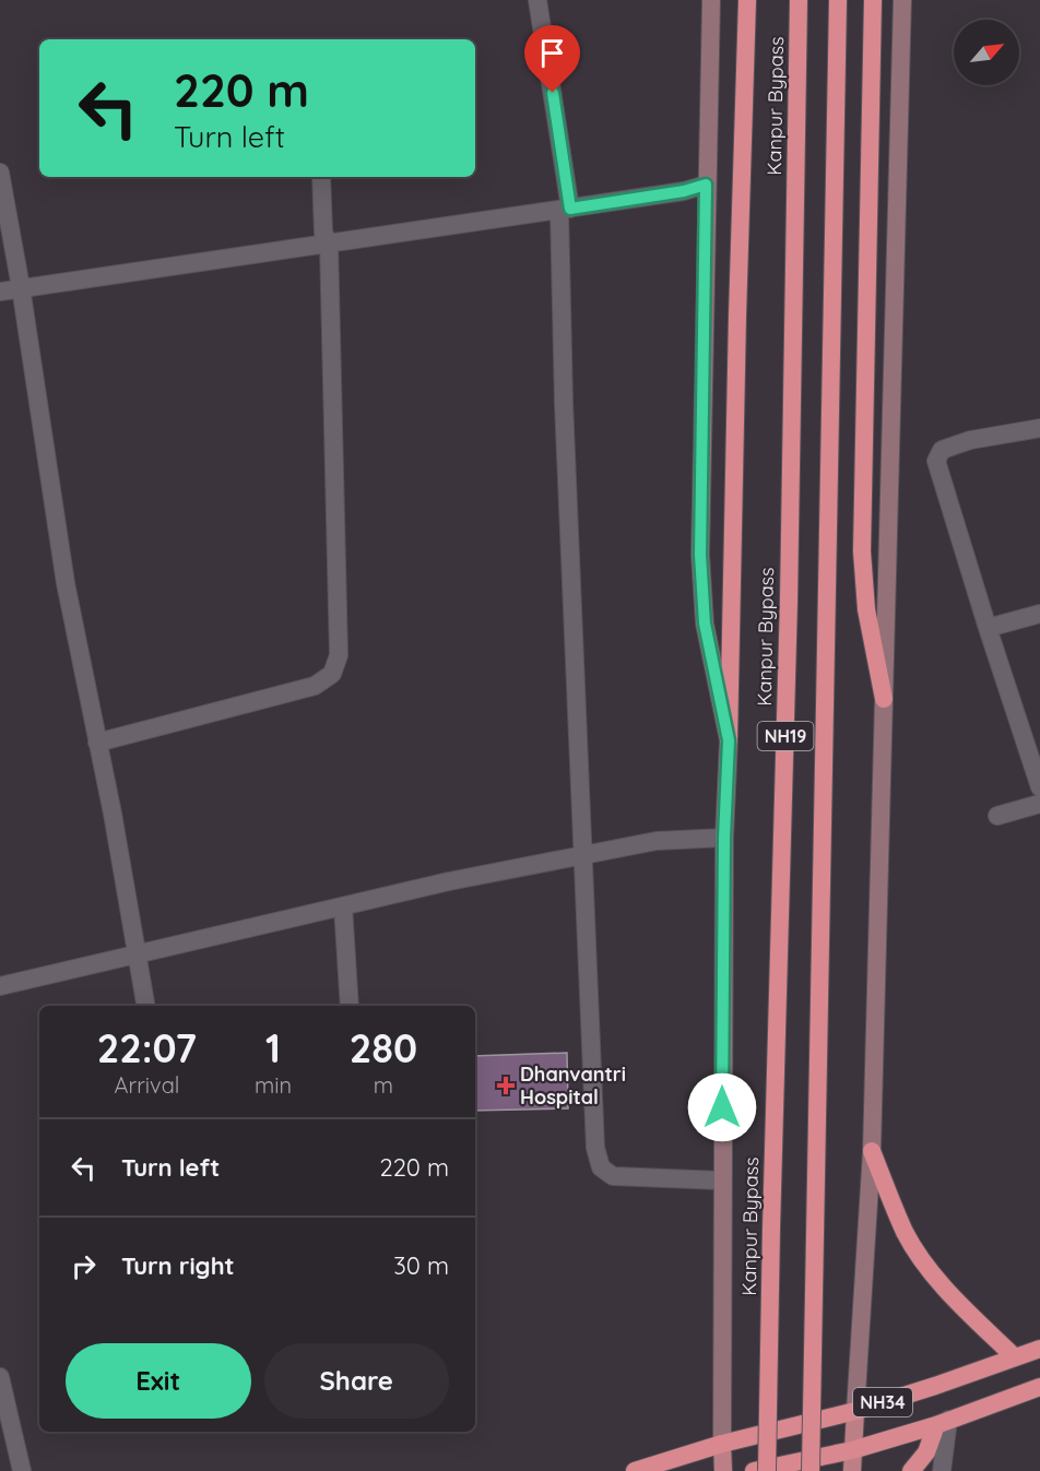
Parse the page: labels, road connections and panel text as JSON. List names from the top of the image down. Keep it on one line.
{"streets":{"highway":["Kanpur Bypass","NH19","NH34"]},"places":{"health":["Dhanvantri Hospital"]},"north":"top right","page":{"turn":["220 m","Turn left"],"eta":["22:07","Arrival","1","min","280","m"],"list":[{"name":"Turn left","value":"220 m"},{"name":"Turn right","value":"30 m"}],"buttons":["Exit","Share"]}}
